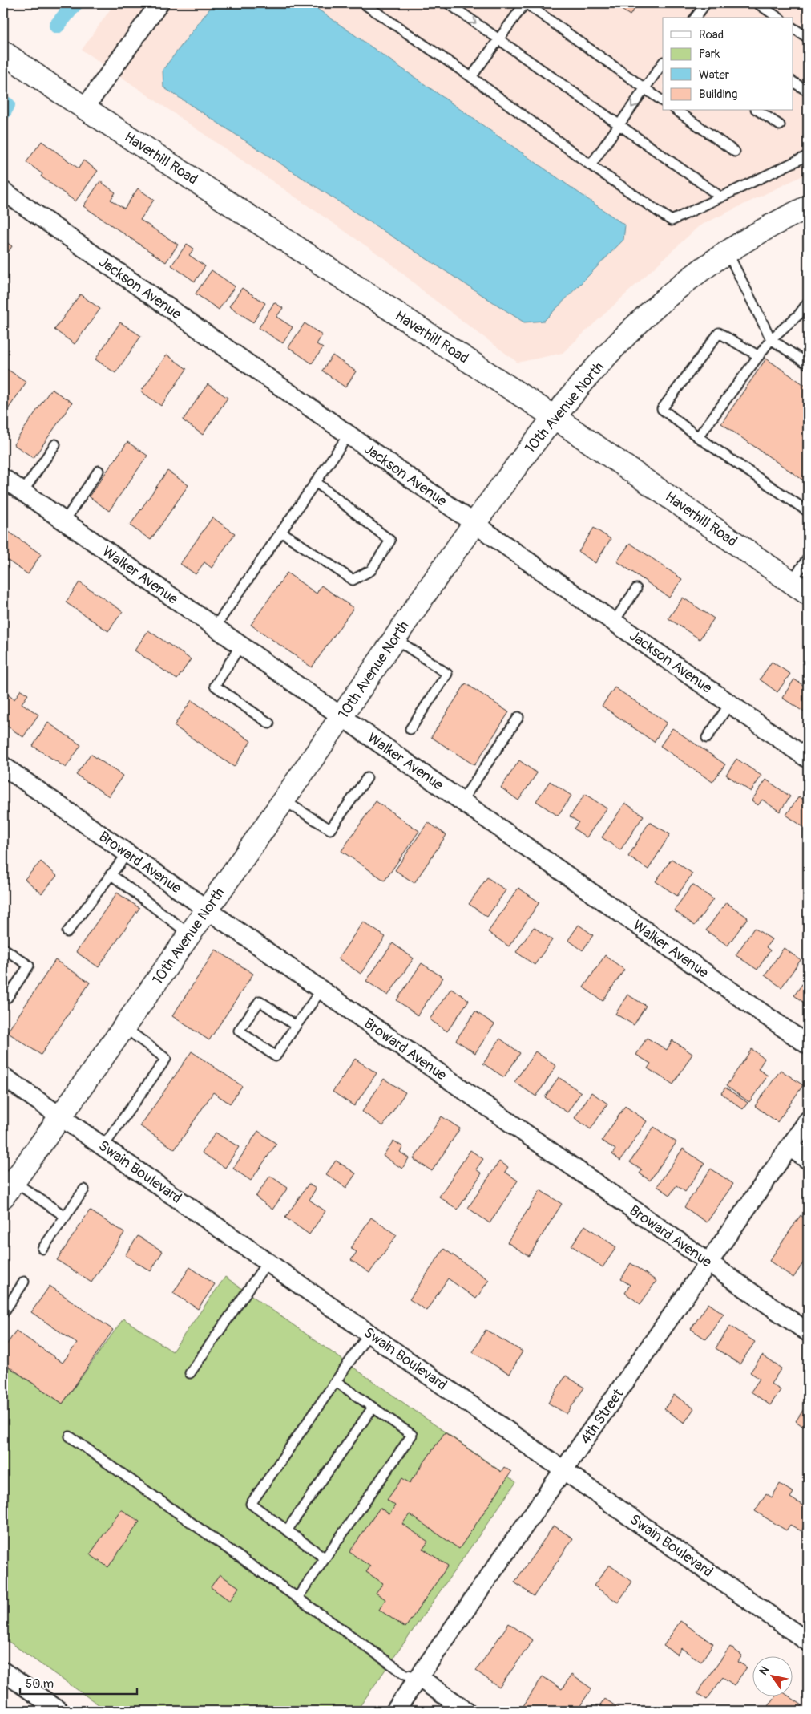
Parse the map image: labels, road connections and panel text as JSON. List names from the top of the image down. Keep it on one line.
{"streets":{"street":["Haverhill Road","Jackson Avenue","10th Avenue North","Walker Avenue","Broward Avenue","Swain Boulevard","4th Street"]},"crossings":[["Haverhill Road","10th Avenue North"],["Jackson Avenue","10th Avenue North"],["10th Avenue North","Walker Avenue"],["10th Avenue North","Broward Avenue"],["10th Avenue North","Swain Boulevard"],["Broward Avenue","4th Street"],["Swain Boulevard","4th Street"]],"legend":["Road","Park","Water","Building"],"scale_bar":"50 m","north":"top left"}
